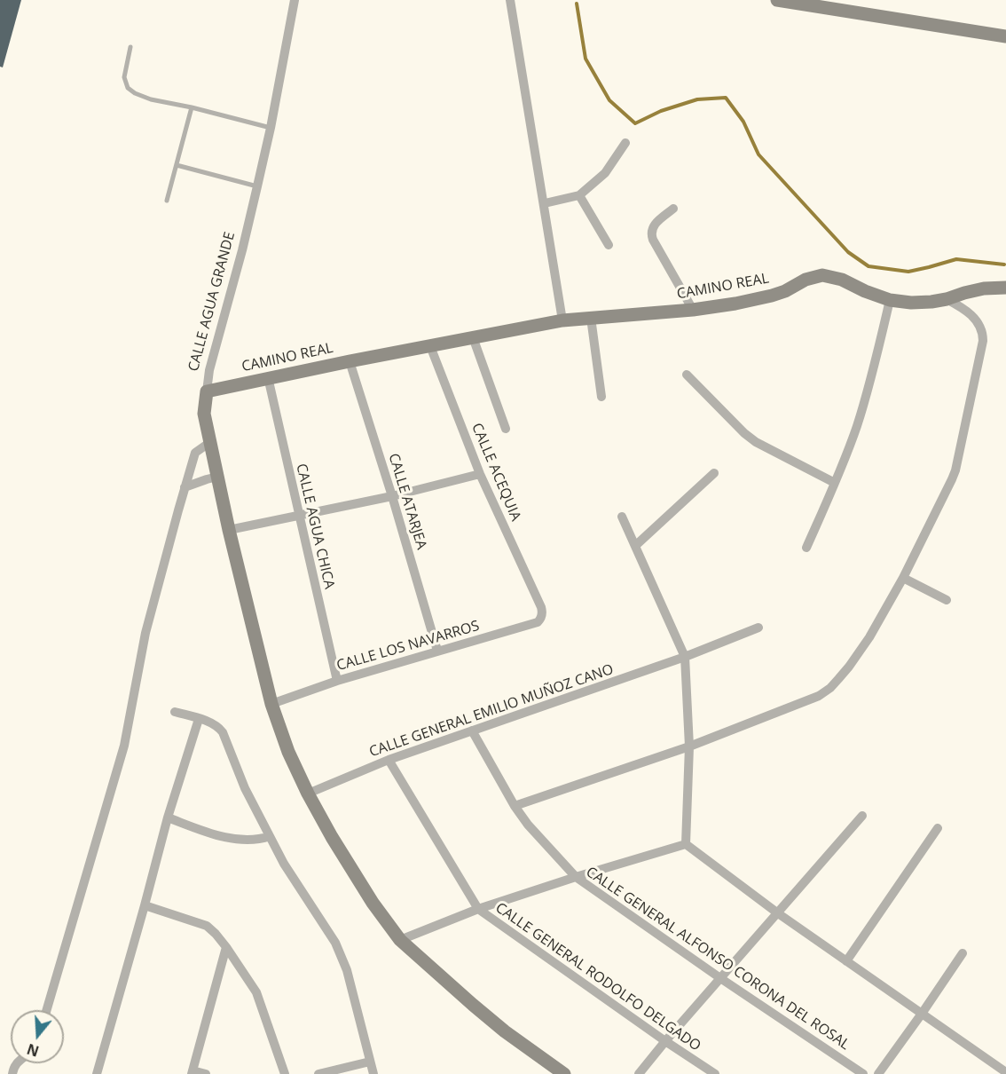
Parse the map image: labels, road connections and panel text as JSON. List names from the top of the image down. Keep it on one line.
{"streets":{"street":["CAMINO REAL","CALLE AGUA GRANDE","CALLE ACEQUIA","CALLE ATARJEA","CALLE AGUA CHICA","CALLE LOS NAVARROS","CALLE GENERAL EMILIO MUÑOZ CANO","CALLE GENERAL ALFONSO CORONA DEL ROSAL","CALLE GENERAL RODOLFO DELGADO"]},"crossings":[["CAMINO REAL","CALLE AGUA GRANDE"],["CAMINO REAL","CALLE ACEQUIA"],["CAMINO REAL","CALLE ATARJEA"],["CAMINO REAL","CALLE AGUA CHICA"],["CALLE AGUA GRANDE","CALLE LOS NAVARROS"],["CALLE AGUA GRANDE","CALLE GENERAL EMILIO MUÑOZ CANO"],["CALLE ACEQUIA","CALLE LOS NAVARROS"],["CALLE ATARJEA","CALLE LOS NAVARROS"],["CALLE AGUA CHICA","CALLE LOS NAVARROS"],["CALLE GENERAL EMILIO MUÑOZ CANO","CALLE GENERAL ALFONSO CORONA DEL ROSAL"],["CALLE GENERAL EMILIO MUÑOZ CANO","CALLE GENERAL RODOLFO DELGADO"]],"north":"bottom"}
